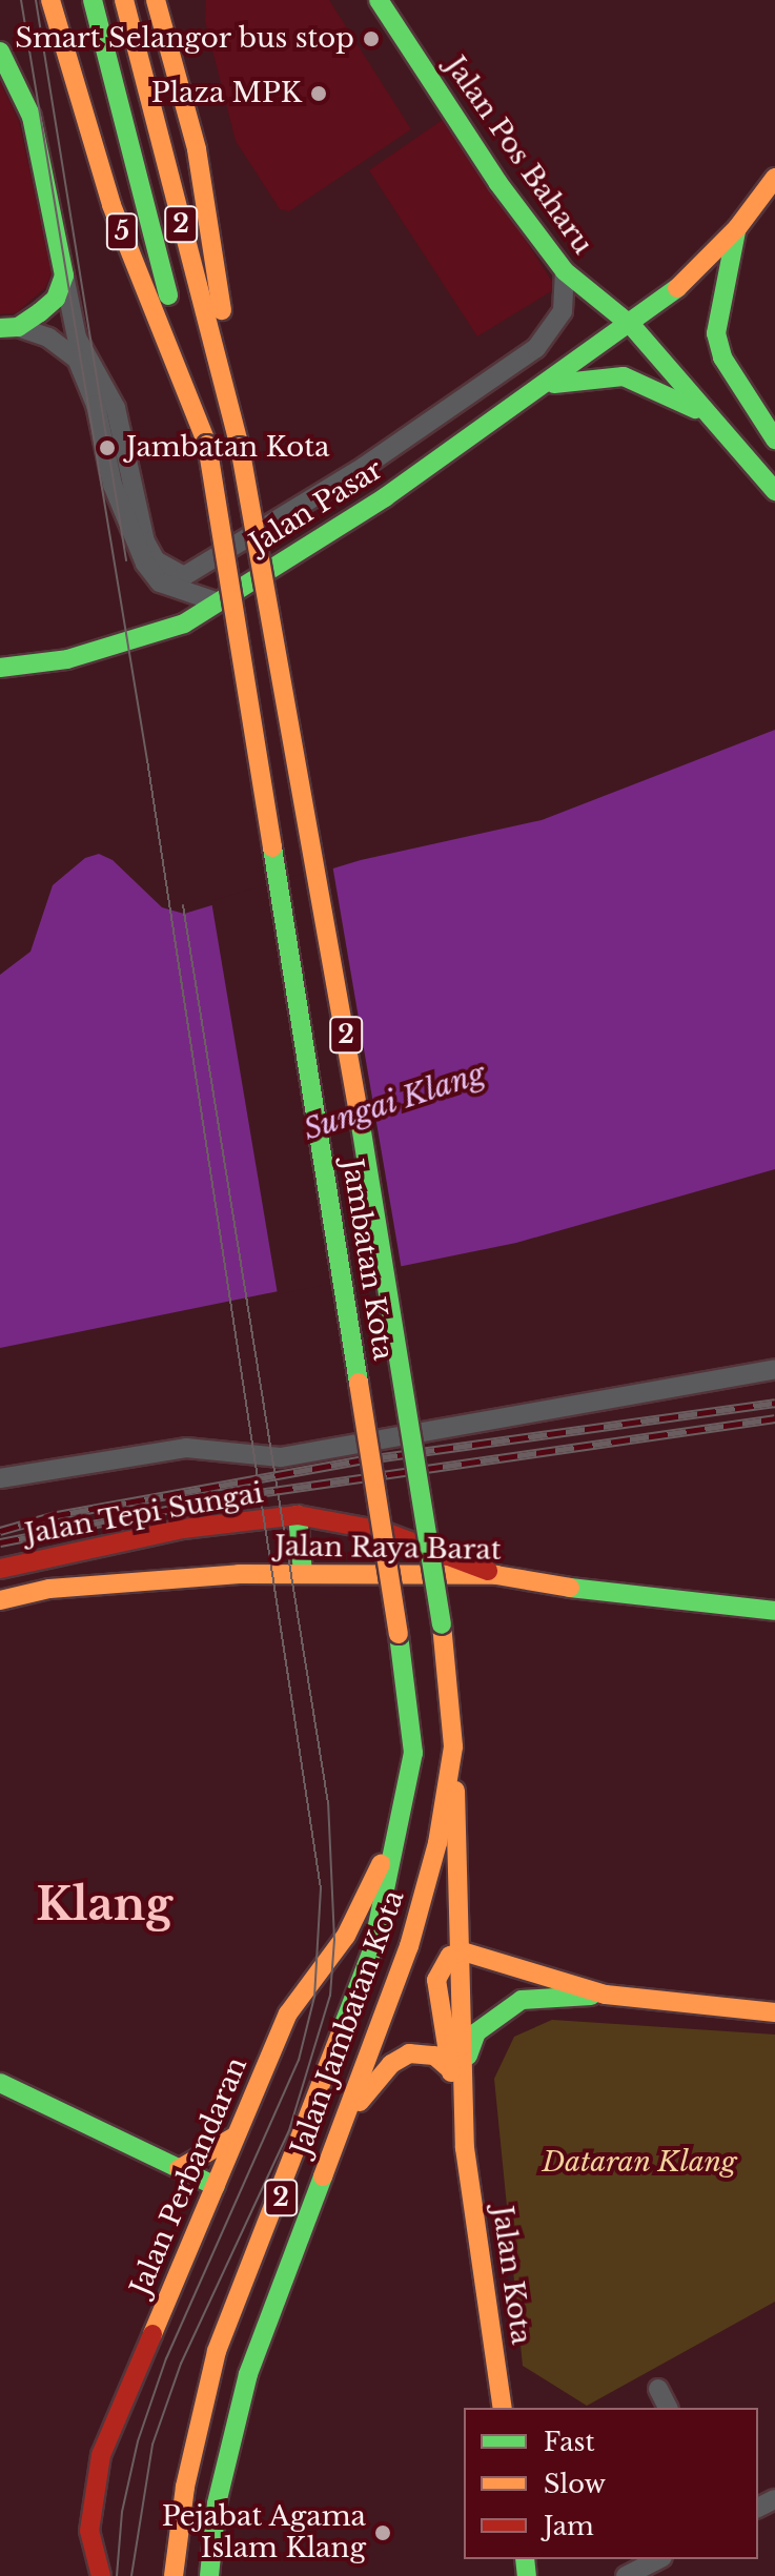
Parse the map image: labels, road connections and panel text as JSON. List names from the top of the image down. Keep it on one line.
{"streets":{"main road":["Jalan Pos Baharu","2","5","Jalan Pasar","Jambatan Kota","Jalan Tepi Sungai","Jalan Raya Barat","Jalan Jambatan Kota","Jalan Perbandaran","Jalan Kota"]},"crossings":[["Jalan Pos Baharu","Jalan Pasar"],["2","5"],["2","Jambatan Kota"],["5","Jambatan Kota"],["Jambatan Kota","Jalan Jambatan Kota"],["Jalan Tepi Sungai","Jalan Raya Barat"],["Jalan Jambatan Kota","Jalan Perbandaran"]],"districts":["Klang"],"water":["Sungai Klang"],"parks":["Dataran Klang"],"places":["Smart Selangor bus stop","Plaza MPK","Jambatan Kota","Pejabat Agama Islam Klang"],"legend":["Fast","Slow","Jam"]}
